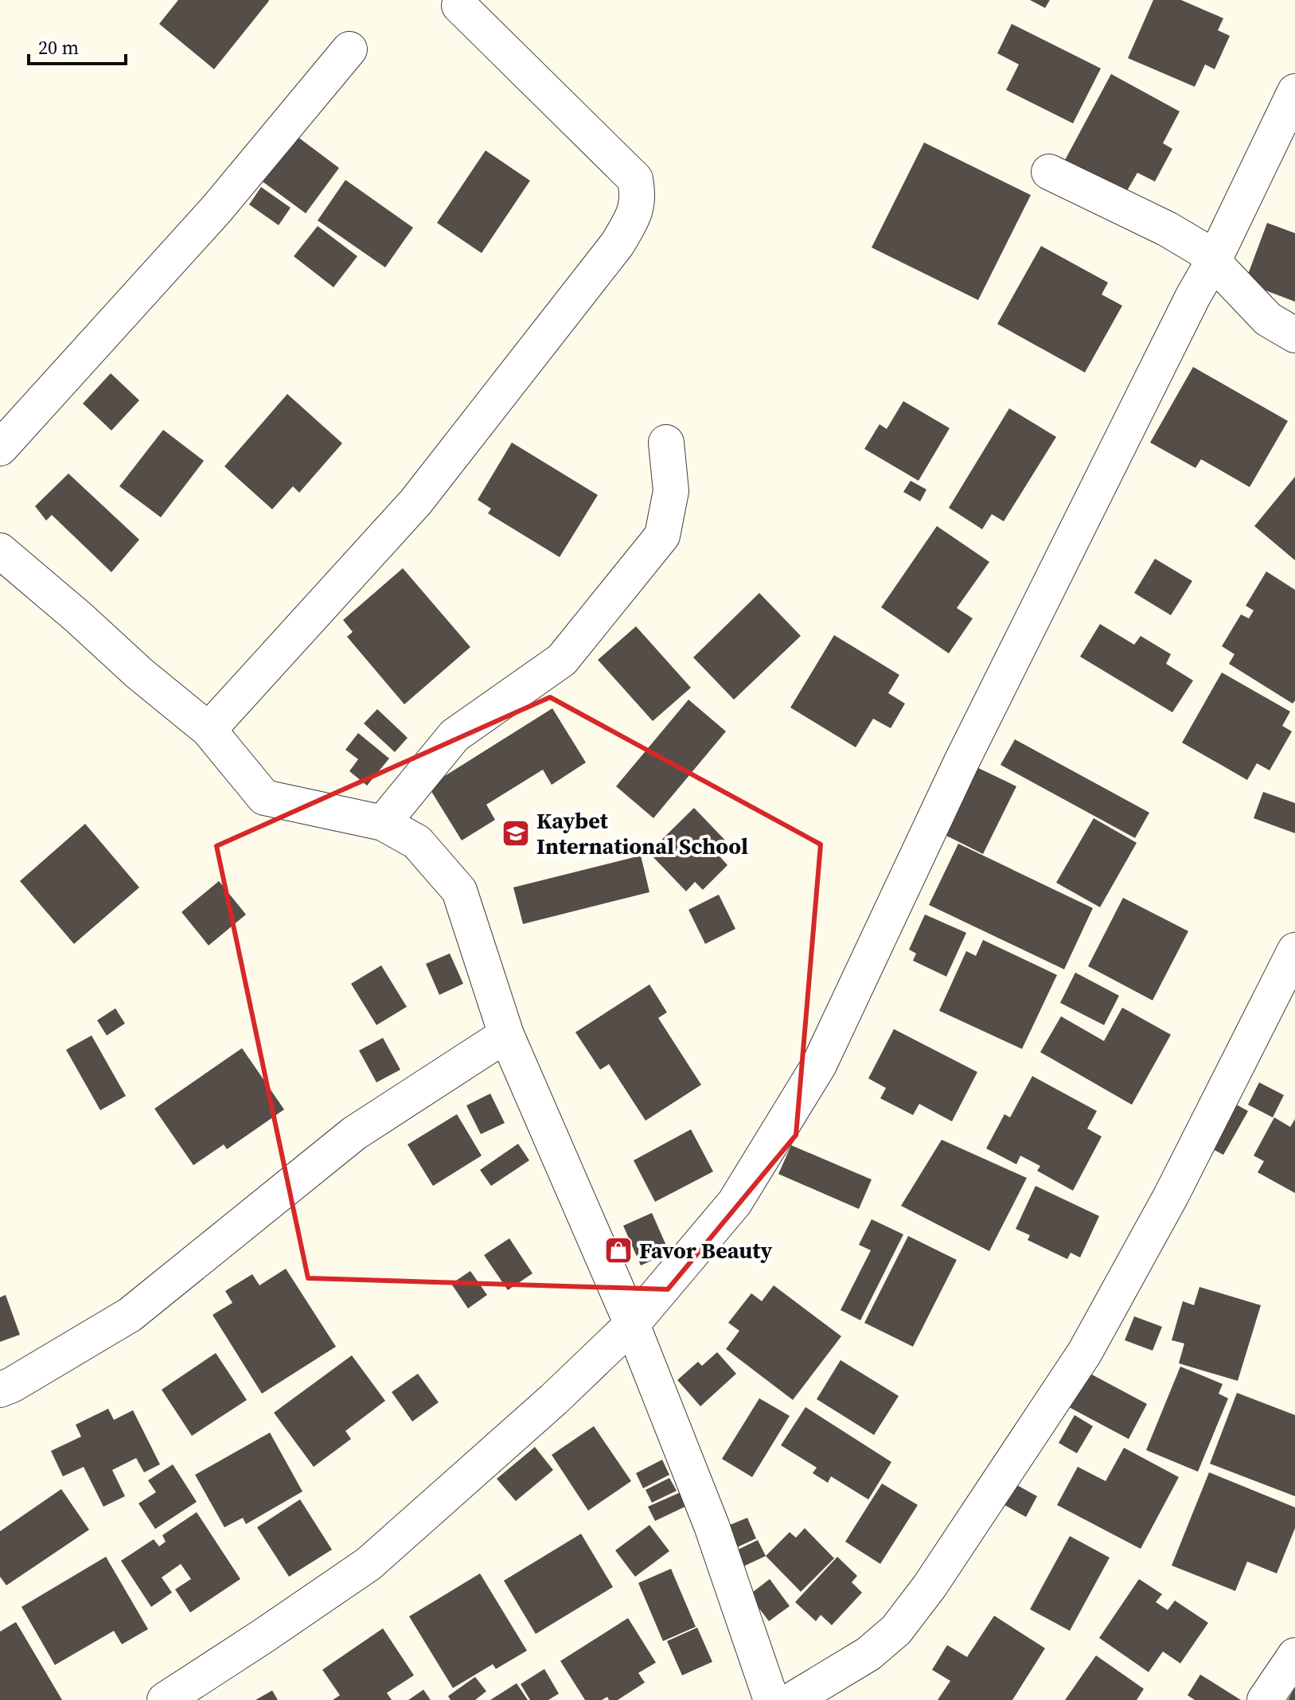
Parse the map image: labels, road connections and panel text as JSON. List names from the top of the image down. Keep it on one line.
{"places":{"school or university":["Kaybet International School"],"shop":["Favor Beauty"]},"scale_bar":"20 m"}
